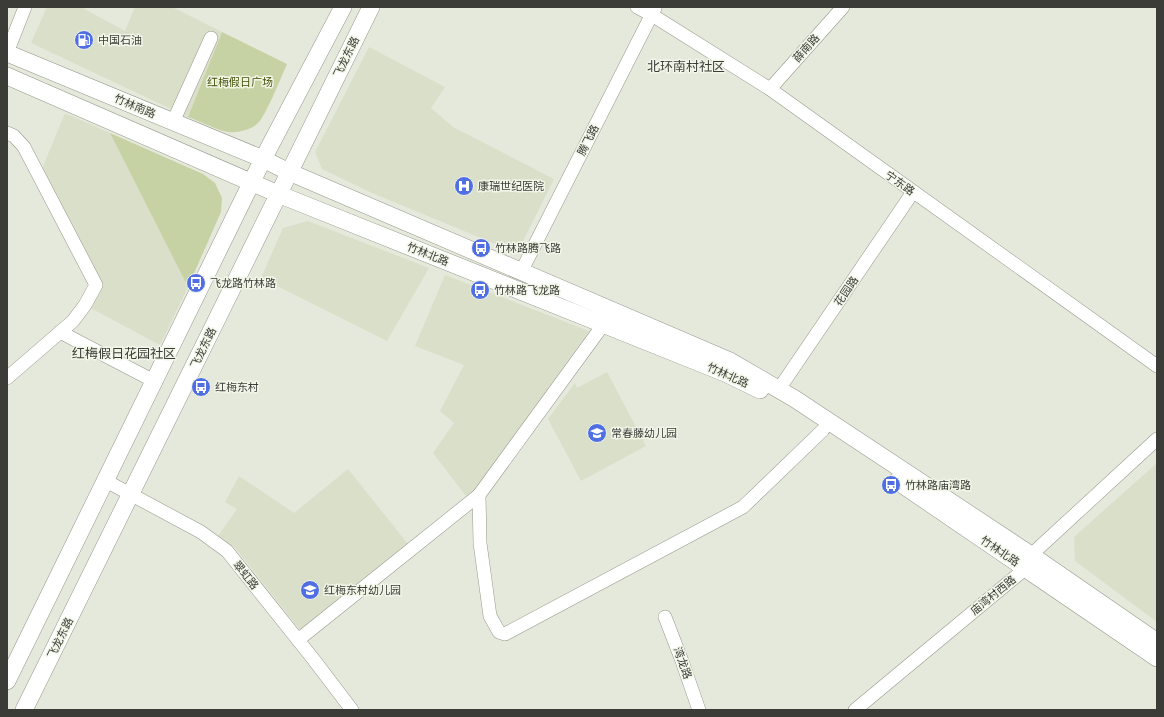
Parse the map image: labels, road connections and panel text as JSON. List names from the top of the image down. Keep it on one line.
{"streets":{"main road":["飞龙东路","竹林南路","竹林北路"],"street":["薛南路","腾飞路","宁东路","花园路","翠虹路","庙湾村西路","湾龙路"]},"crossings":[["薛南路","宁东路"],["飞龙东路","竹林北路"],["飞龙东路","翠虹路"],["竹林南路","竹林北路"],["腾飞路","宁东路"],["腾飞路","竹林北路"],["宁东路","花园路"],["竹林北路","花园路"],["竹林北路","庙湾村西路"]],"districts":["北环南村社区","红梅假日花园社区"],"parks":["红梅假日广场"],"places":{"fuel station":["中国石油"],"hospital":["康瑞世纪医院"],"bus stop":["竹林路腾飞路","飞龙路竹林路","竹林路飞龙路","红梅东村","竹林路庙湾路"],"school or university":["常春藤幼儿园","红梅东村幼儿园"]}}
